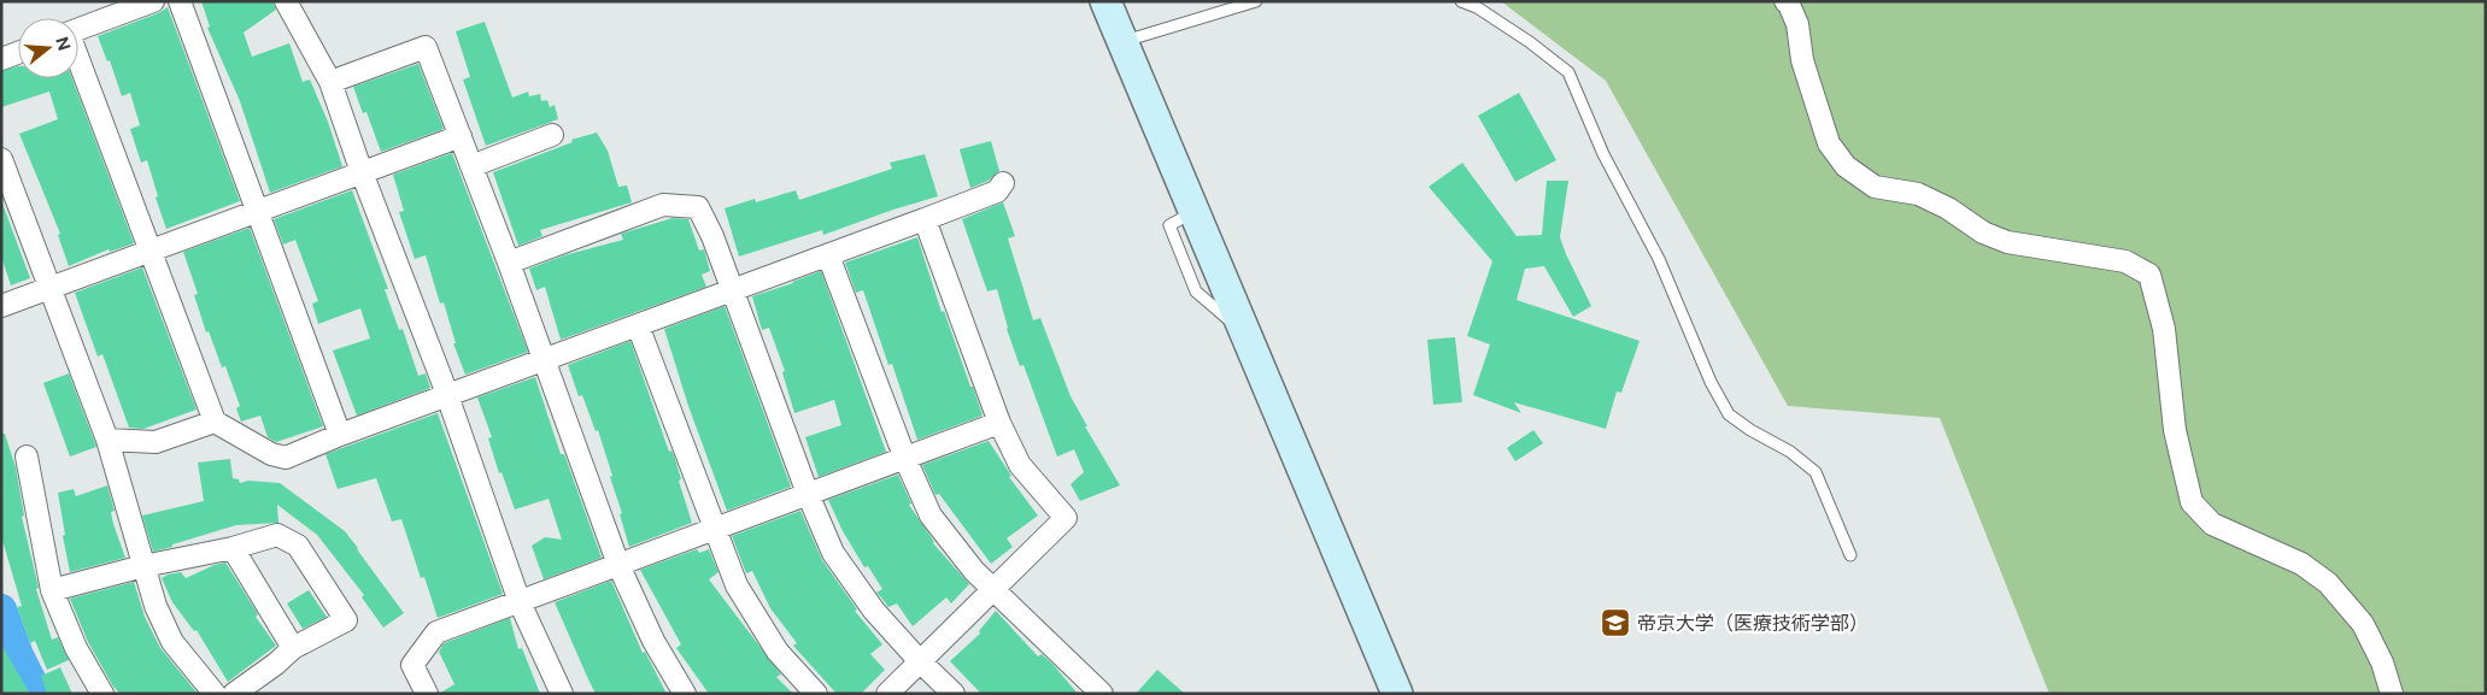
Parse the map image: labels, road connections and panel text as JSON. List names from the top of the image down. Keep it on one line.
{"places":{"school or university":["帝京大学（医療技術学部）"]},"north":"right"}
